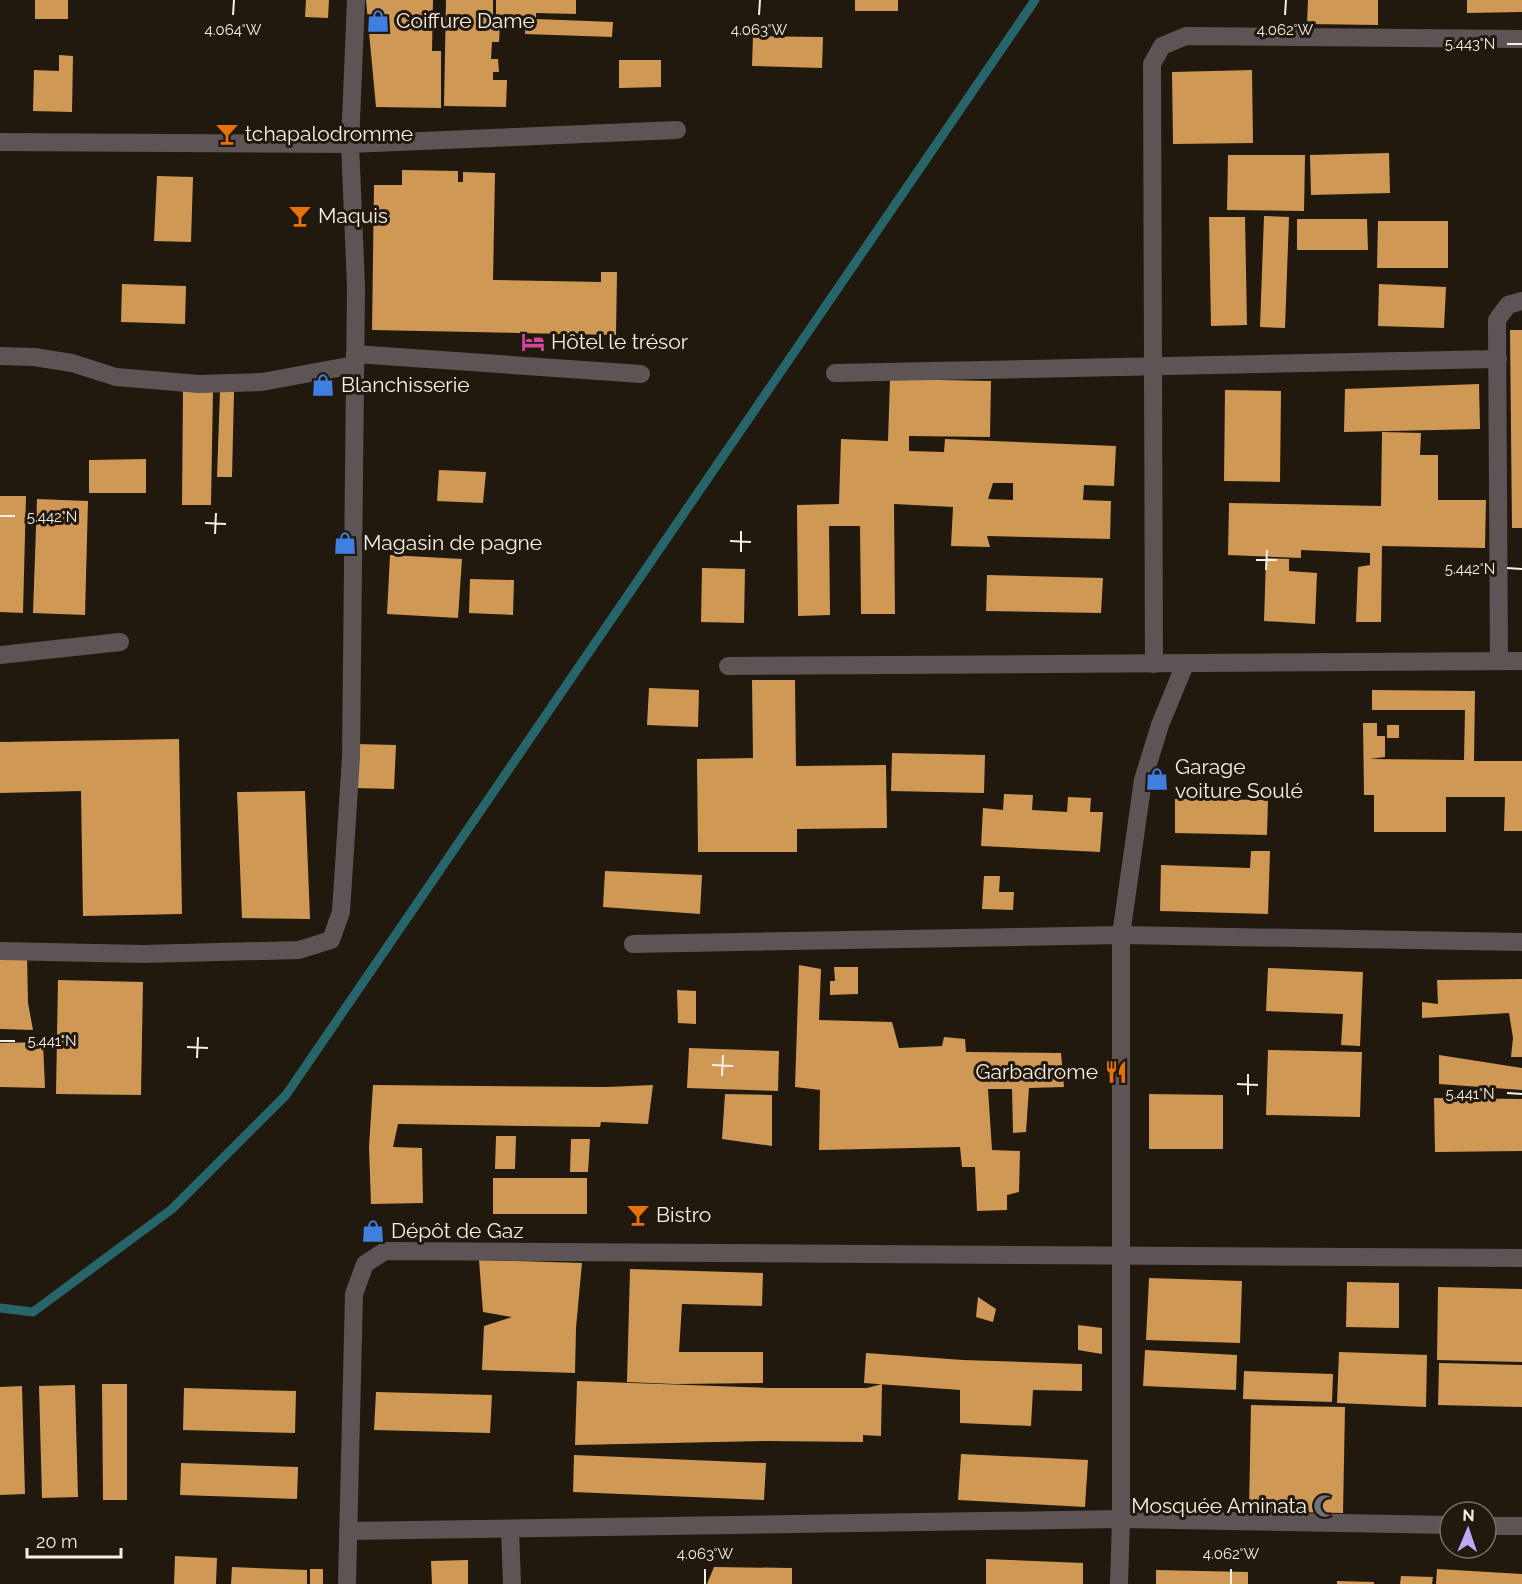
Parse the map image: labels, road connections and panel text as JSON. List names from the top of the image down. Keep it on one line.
{"places":{"shop":["Coiffure Dame","Blanchisserie","Magasin de pagne","Garage voiture Soulé","Dépôt de Gaz"],"bar":["tchapalodromme","Maquis","Bistro"],"hotel":["Hôtel le trésor"],"restaurant":["Garbadrome"],"mosque":["Mosquée Aminata"]},"scale_bar":"20 m","north":"top","coordinates":["4.064°W","4.063°W","4.062°W","5.443°N","5.442°N","5.441°N"]}
